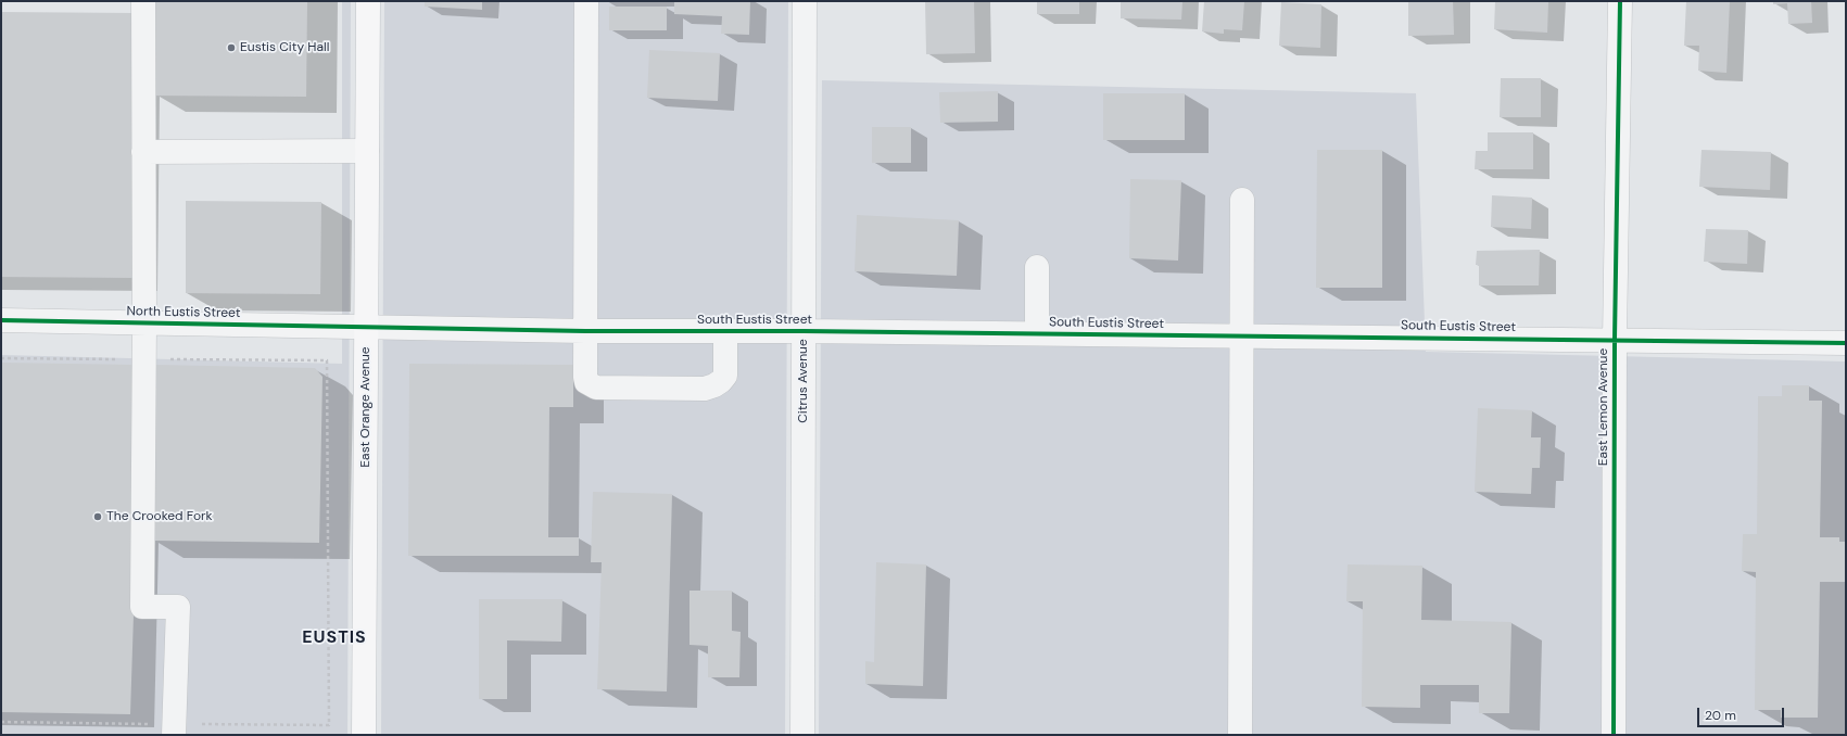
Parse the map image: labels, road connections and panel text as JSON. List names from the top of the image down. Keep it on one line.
{"streets":{"main road":["East Orange Avenue"],"street":["North Eustis Street","South Eustis Street","Citrus Avenue","East Lemon Avenue"]},"crossings":[["North Eustis Street","South Eustis Street"],["North Eustis Street","East Orange Avenue"],["South Eustis Street","Citrus Avenue"],["South Eustis Street","East Orange Avenue"],["South Eustis Street","East Lemon Avenue"]],"districts":["EUSTIS"],"places":["Eustis City Hall","The Crooked Fork"],"scale_bar":"20 m"}
